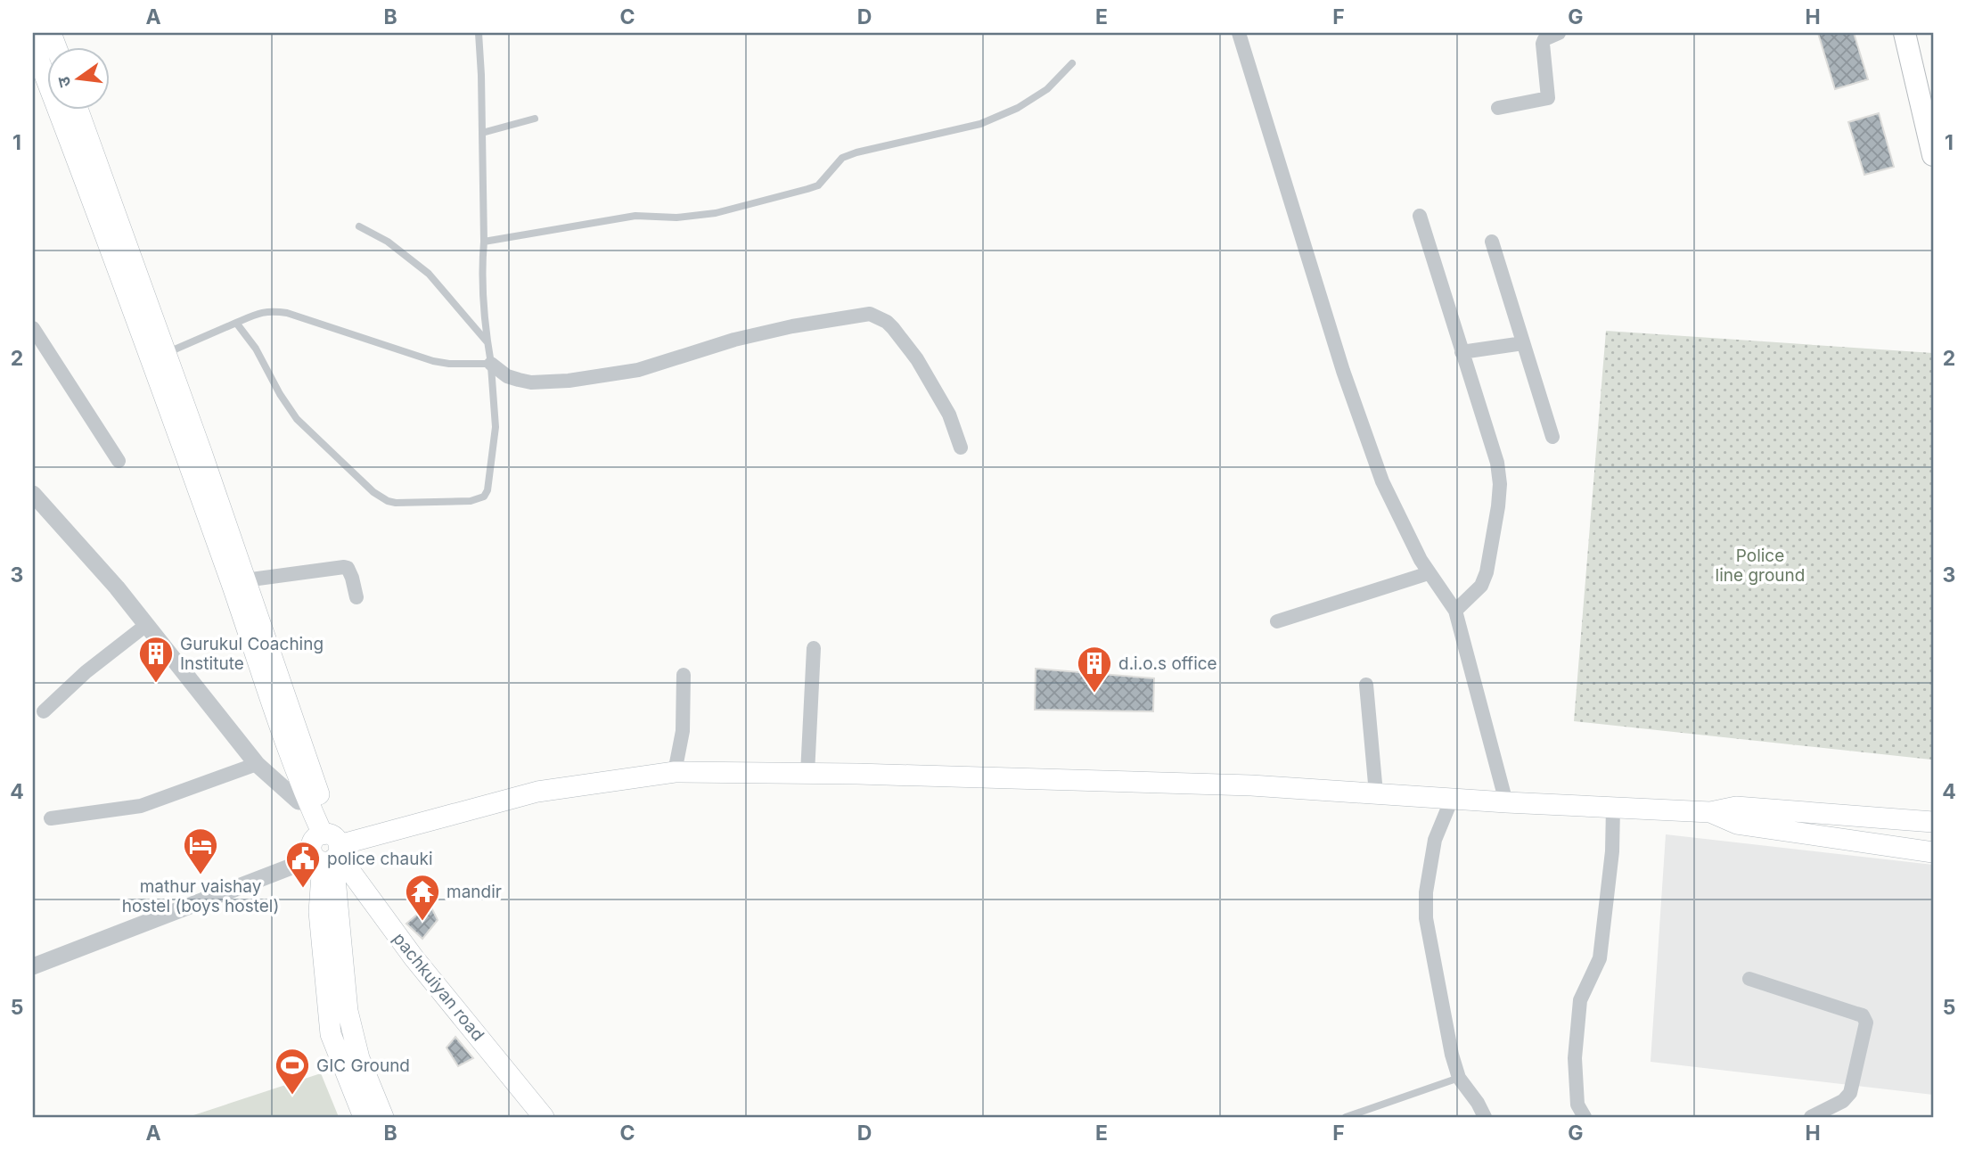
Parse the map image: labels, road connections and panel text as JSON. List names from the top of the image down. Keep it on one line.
{"streets":{"main road":["pachkuiyan road"]},"parks":["Police line ground"],"places":{"building":["Gurukul Coaching Institute","d.i.o.s office"],"hotel":["mathur vaishay hostel (boys hostel)"],"public building":["police chauki"],"temple":["mandir"],"sports":["GIC Ground"]},"north":"left","grid":{"columns":["A","B","C","D","E","F","G","H"],"rows":["1","2","3","4","5"]}}
